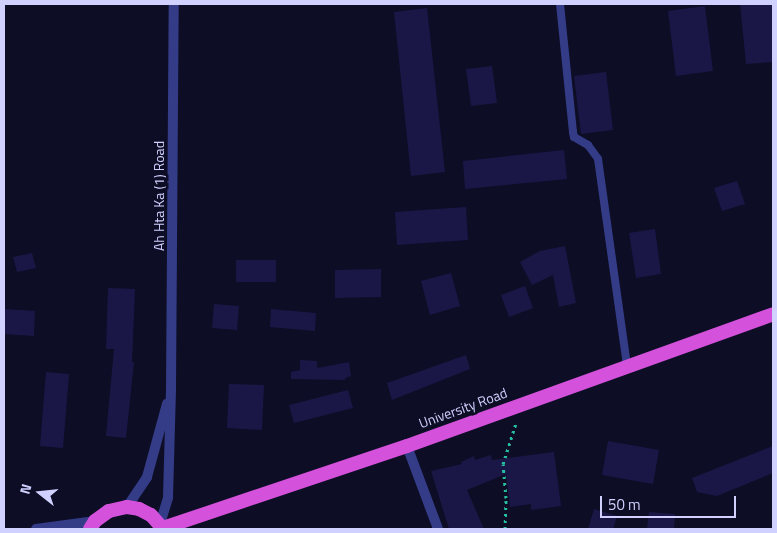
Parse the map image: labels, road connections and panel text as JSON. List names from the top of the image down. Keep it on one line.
{"streets":{"highway":["University Road"],"street":["Ah Hta Ka (1) Road"]},"scale_bar":"50 m","north":"left"}
